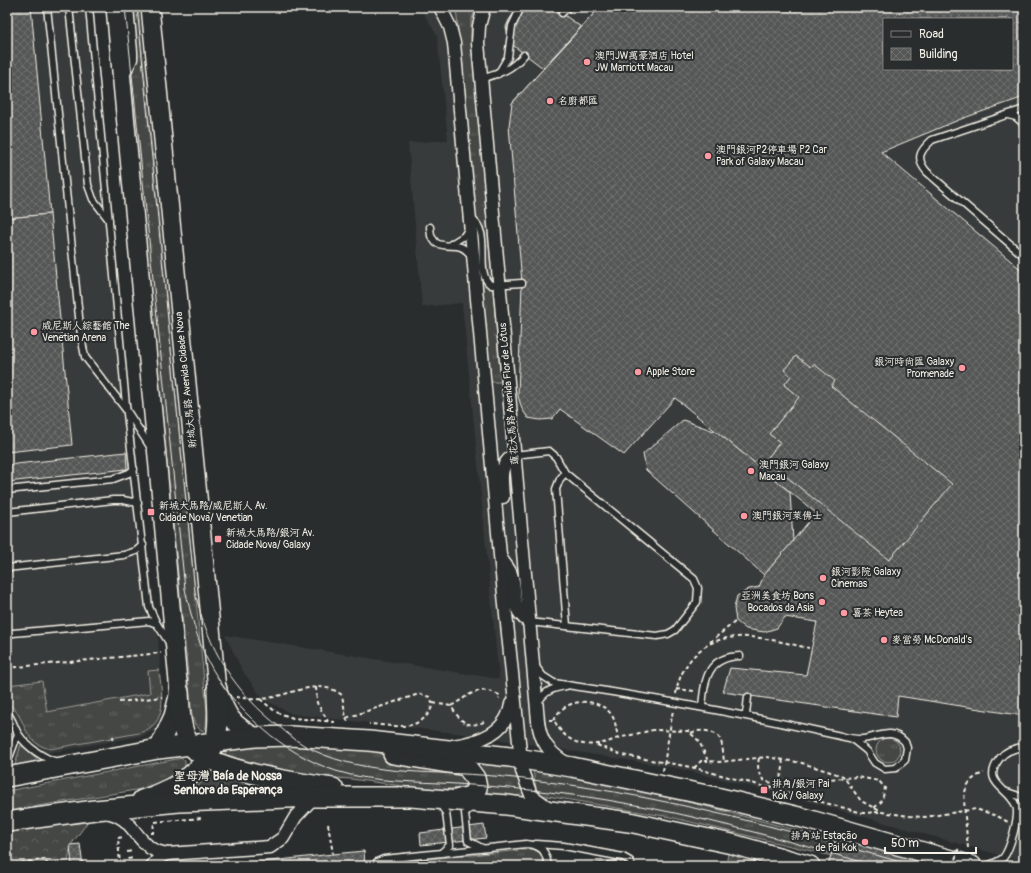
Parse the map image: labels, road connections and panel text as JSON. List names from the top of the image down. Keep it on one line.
{"streets":{"main road":["新城大馬路 Avenida Cidade Nova"],"street":["蓮花大馬路 Avenida Flor de Lótus"]},"districts":["聖母灣 Baía de Nossa Senhora da Esperança"],"places":{"other":["澳門JW萬豪酒店 Hotel JW Marriott Macau","名廚都匯","澳門銀河P2停車場 P2 Car Park of Galaxy Macau","威尼斯人綜藝館 The Venetian Arena","銀河時尚匯 Galaxy Promenade","Apple Store","澳門銀河 Galaxy Macau","澳門銀河萊佛士","銀河影院 Galaxy Cinemas","亞洲美食坊 Bons Bocados da Asia","喜茶 Heytea","麥當勞 McDonald's","排角站 Estação de Pai Kok"],"transit":["新城大馬路/威尼斯人 Av. Cidade Nova/ Venetian","新城大馬路/銀河 Av. Cidade Nova/ Galaxy","排角/銀河 Pai Kok / Galaxy"]},"legend":["Road","Building"],"scale_bar":"50 m"}
